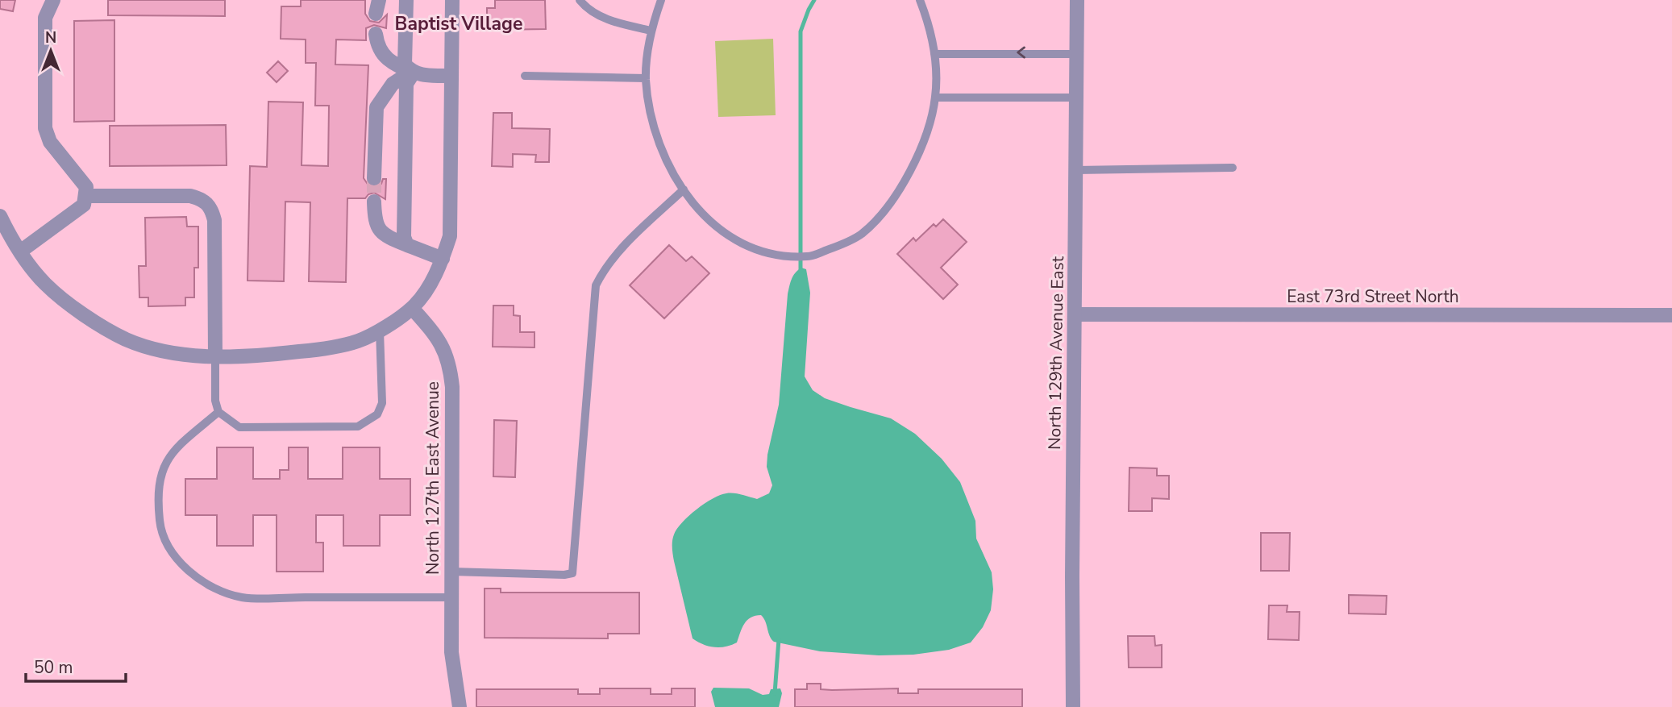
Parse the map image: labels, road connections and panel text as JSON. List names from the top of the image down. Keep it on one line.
{"streets":{"street":["East 73rd Street North","North 129th Avenue East","North 127th East Avenue"]},"crossings":[["East 73rd Street North","North 129th Avenue East"]],"districts":["Baptist Village"],"scale_bar":"50 m","north":"top"}
